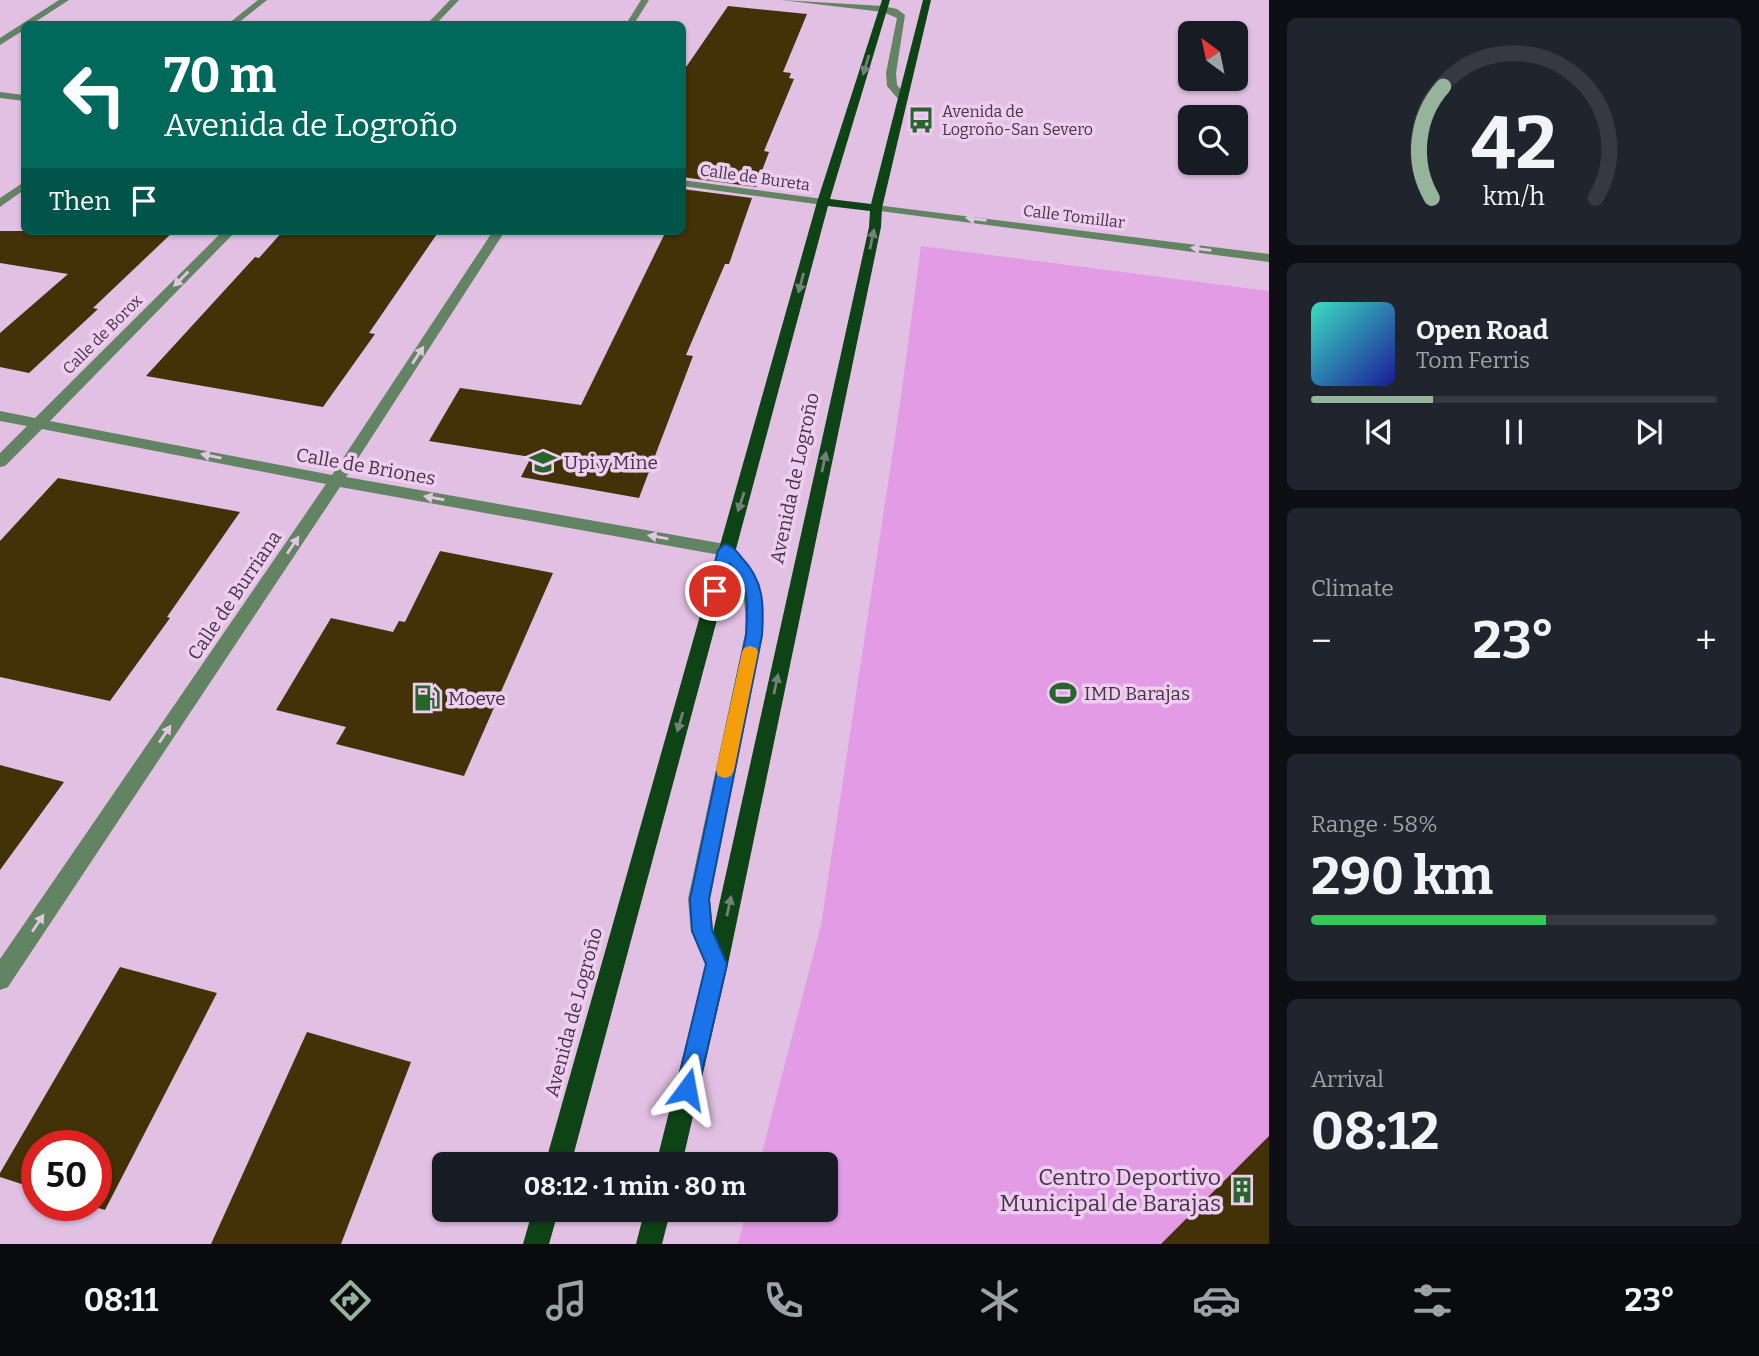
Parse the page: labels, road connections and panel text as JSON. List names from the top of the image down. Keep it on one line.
{"streets":{"main road":["Avenida de Logroño"],"street":["Calle de Bureta","Calle Tomillar","Calle de Borox","Calle de Briones","Calle de Burriana"]},"crossings":[["Calle de Bureta","Avenida de Logroño"],["Calle Tomillar","Avenida de Logroño"],["Calle de Borox","Calle de Briones"],["Calle de Briones","Avenida de Logroño"],["Calle de Briones","Calle de Burriana"]],"one_way":["Calle Tomillar","Calle de Borox","Calle de Briones","Calle de Burriana"],"places":{"bus stop":["Avenida de Logroño-San Severo"],"school or university":["Upi y Mine"],"sports":["IMD Barajas"],"fuel station":["Moeve"],"building":["Centro Deportivo Municipal de Barajas"]},"north":"top left","page":{"turn":["70 m","Avenida de Logroño"],"then":"Then","song":["Open Road","Tom Ferris"],"tile":["Climate",["Range · 58%","290 km"],["Arrival","08:12"]],"heat":["−","23°","+"],"limit":"50","trip":"08:12 · 1 min · 80 m","tabs":["08:11","23°"],"gauge":["42","km/h"]}}
